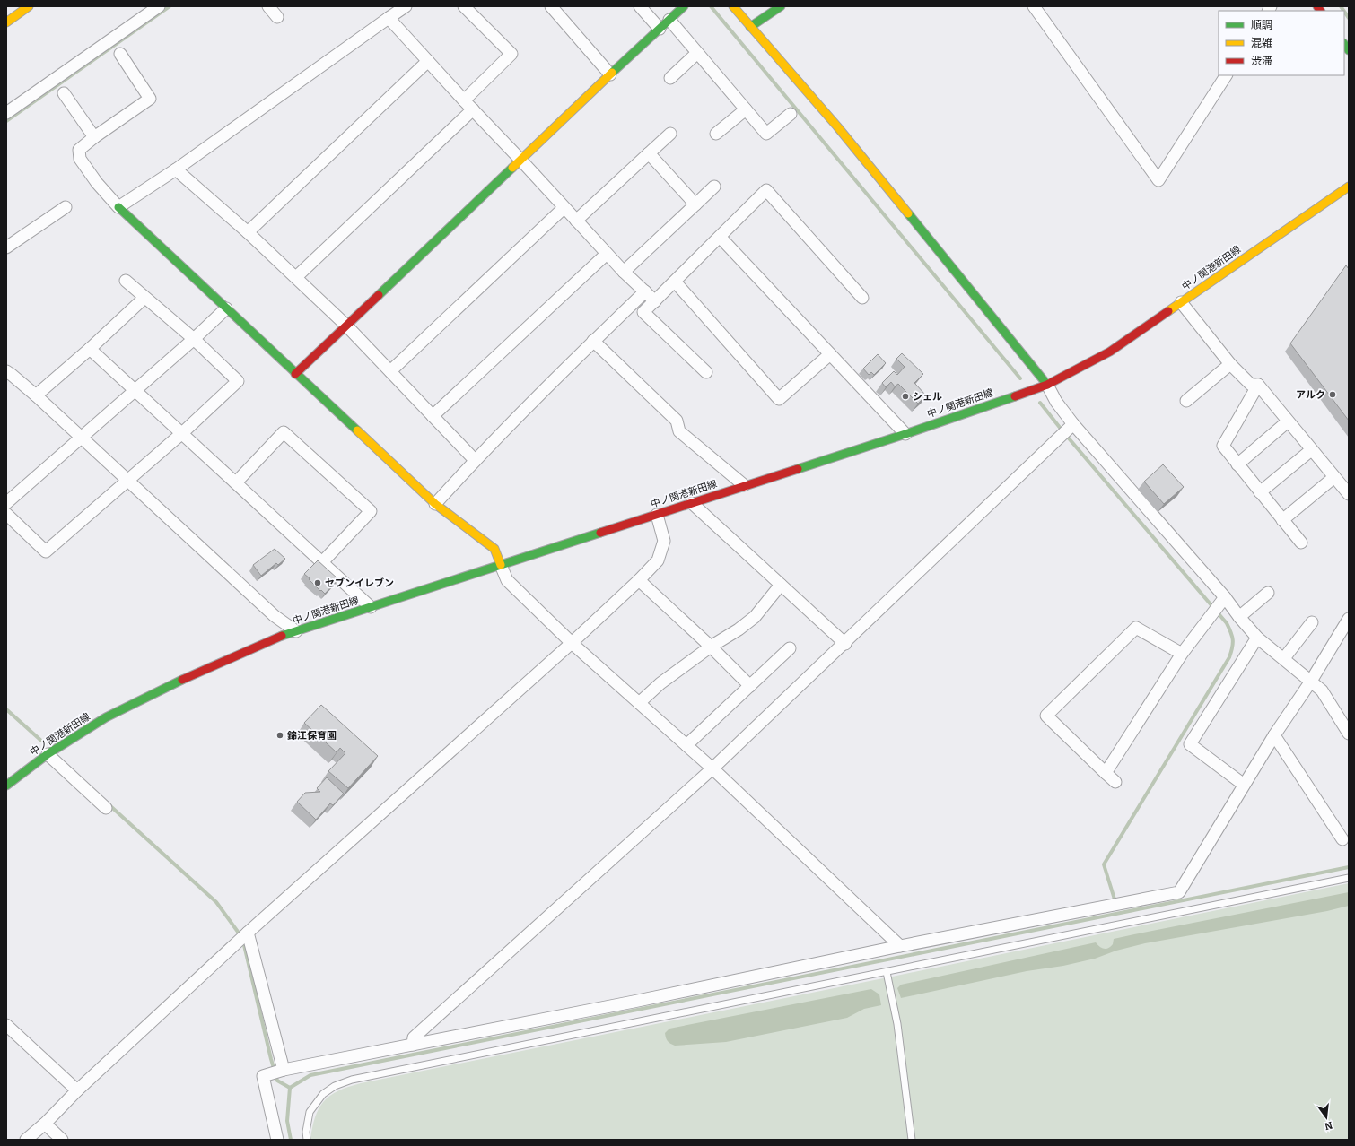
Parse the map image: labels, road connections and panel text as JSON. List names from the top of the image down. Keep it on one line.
{"streets":{"street":["中ノ関港新田線"]},"places":["アルク","シェル","セブンイレブン","錦江保育園"],"legend":["順調","混雑","渋滞"],"north":"bottom"}
